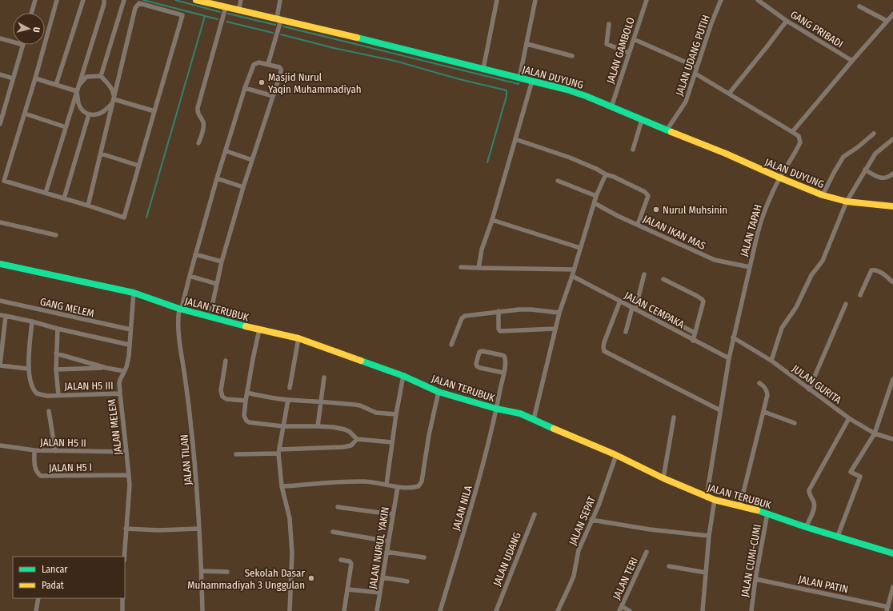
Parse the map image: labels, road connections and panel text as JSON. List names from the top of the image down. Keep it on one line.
{"streets":{"street":["GANG PRIBADI","JALAN GAMBOLO","JALAN UDANG PUTIH","JALAN DUYUNG","JALAN TAPAH","JALAN IKAN MAS","GANG MELEM","JALAN TERUBUK","JALAN CEMPAKA","JULAN GURITA","JALAN H5 III","JALAN MELEM","JALAN H5 II","JALAN TILAN","JALAN H5 I","JALAN NILA","JALAN SEPAT","JALAN NURUL YAKIN","JALAN UDANG","JALAN CUMI-CUMI","JALAN TERI","JALAN PATIN"]},"crossings":[["JALAN GAMBOLO","JALAN DUYUNG"],["JALAN UDANG PUTIH","JALAN DUYUNG"],["JALAN DUYUNG","JALAN TAPAH"],["JALAN TAPAH","JALAN IKAN MAS"],["JALAN TAPAH","JALAN TERUBUK"],["JALAN TAPAH","JALAN CEMPAKA"],["JALAN TAPAH","JULAN GURITA"],["GANG MELEM","JALAN MELEM"],["JALAN TERUBUK","JALAN MELEM"],["JALAN TERUBUK","JALAN TILAN"],["JALAN TERUBUK","JALAN NILA"],["JALAN TERUBUK","JALAN SEPAT"],["JALAN TERUBUK","JALAN CUMI-CUMI"],["JALAN H5 III","JALAN MELEM"],["JALAN MELEM","JALAN H5 II"],["JALAN MELEM","JALAN H5 I"],["JALAN H5 II","JALAN H5 I"],["JALAN CUMI-CUMI","JALAN PATIN"]],"places":["Masjid Nurul Yaqin Muhammadiyah","Nurul Muhsinin","Sekolah Dasar Muhammadiyah 3 Unggulan"],"legend":["Lancar","Padat"],"north":"right"}
